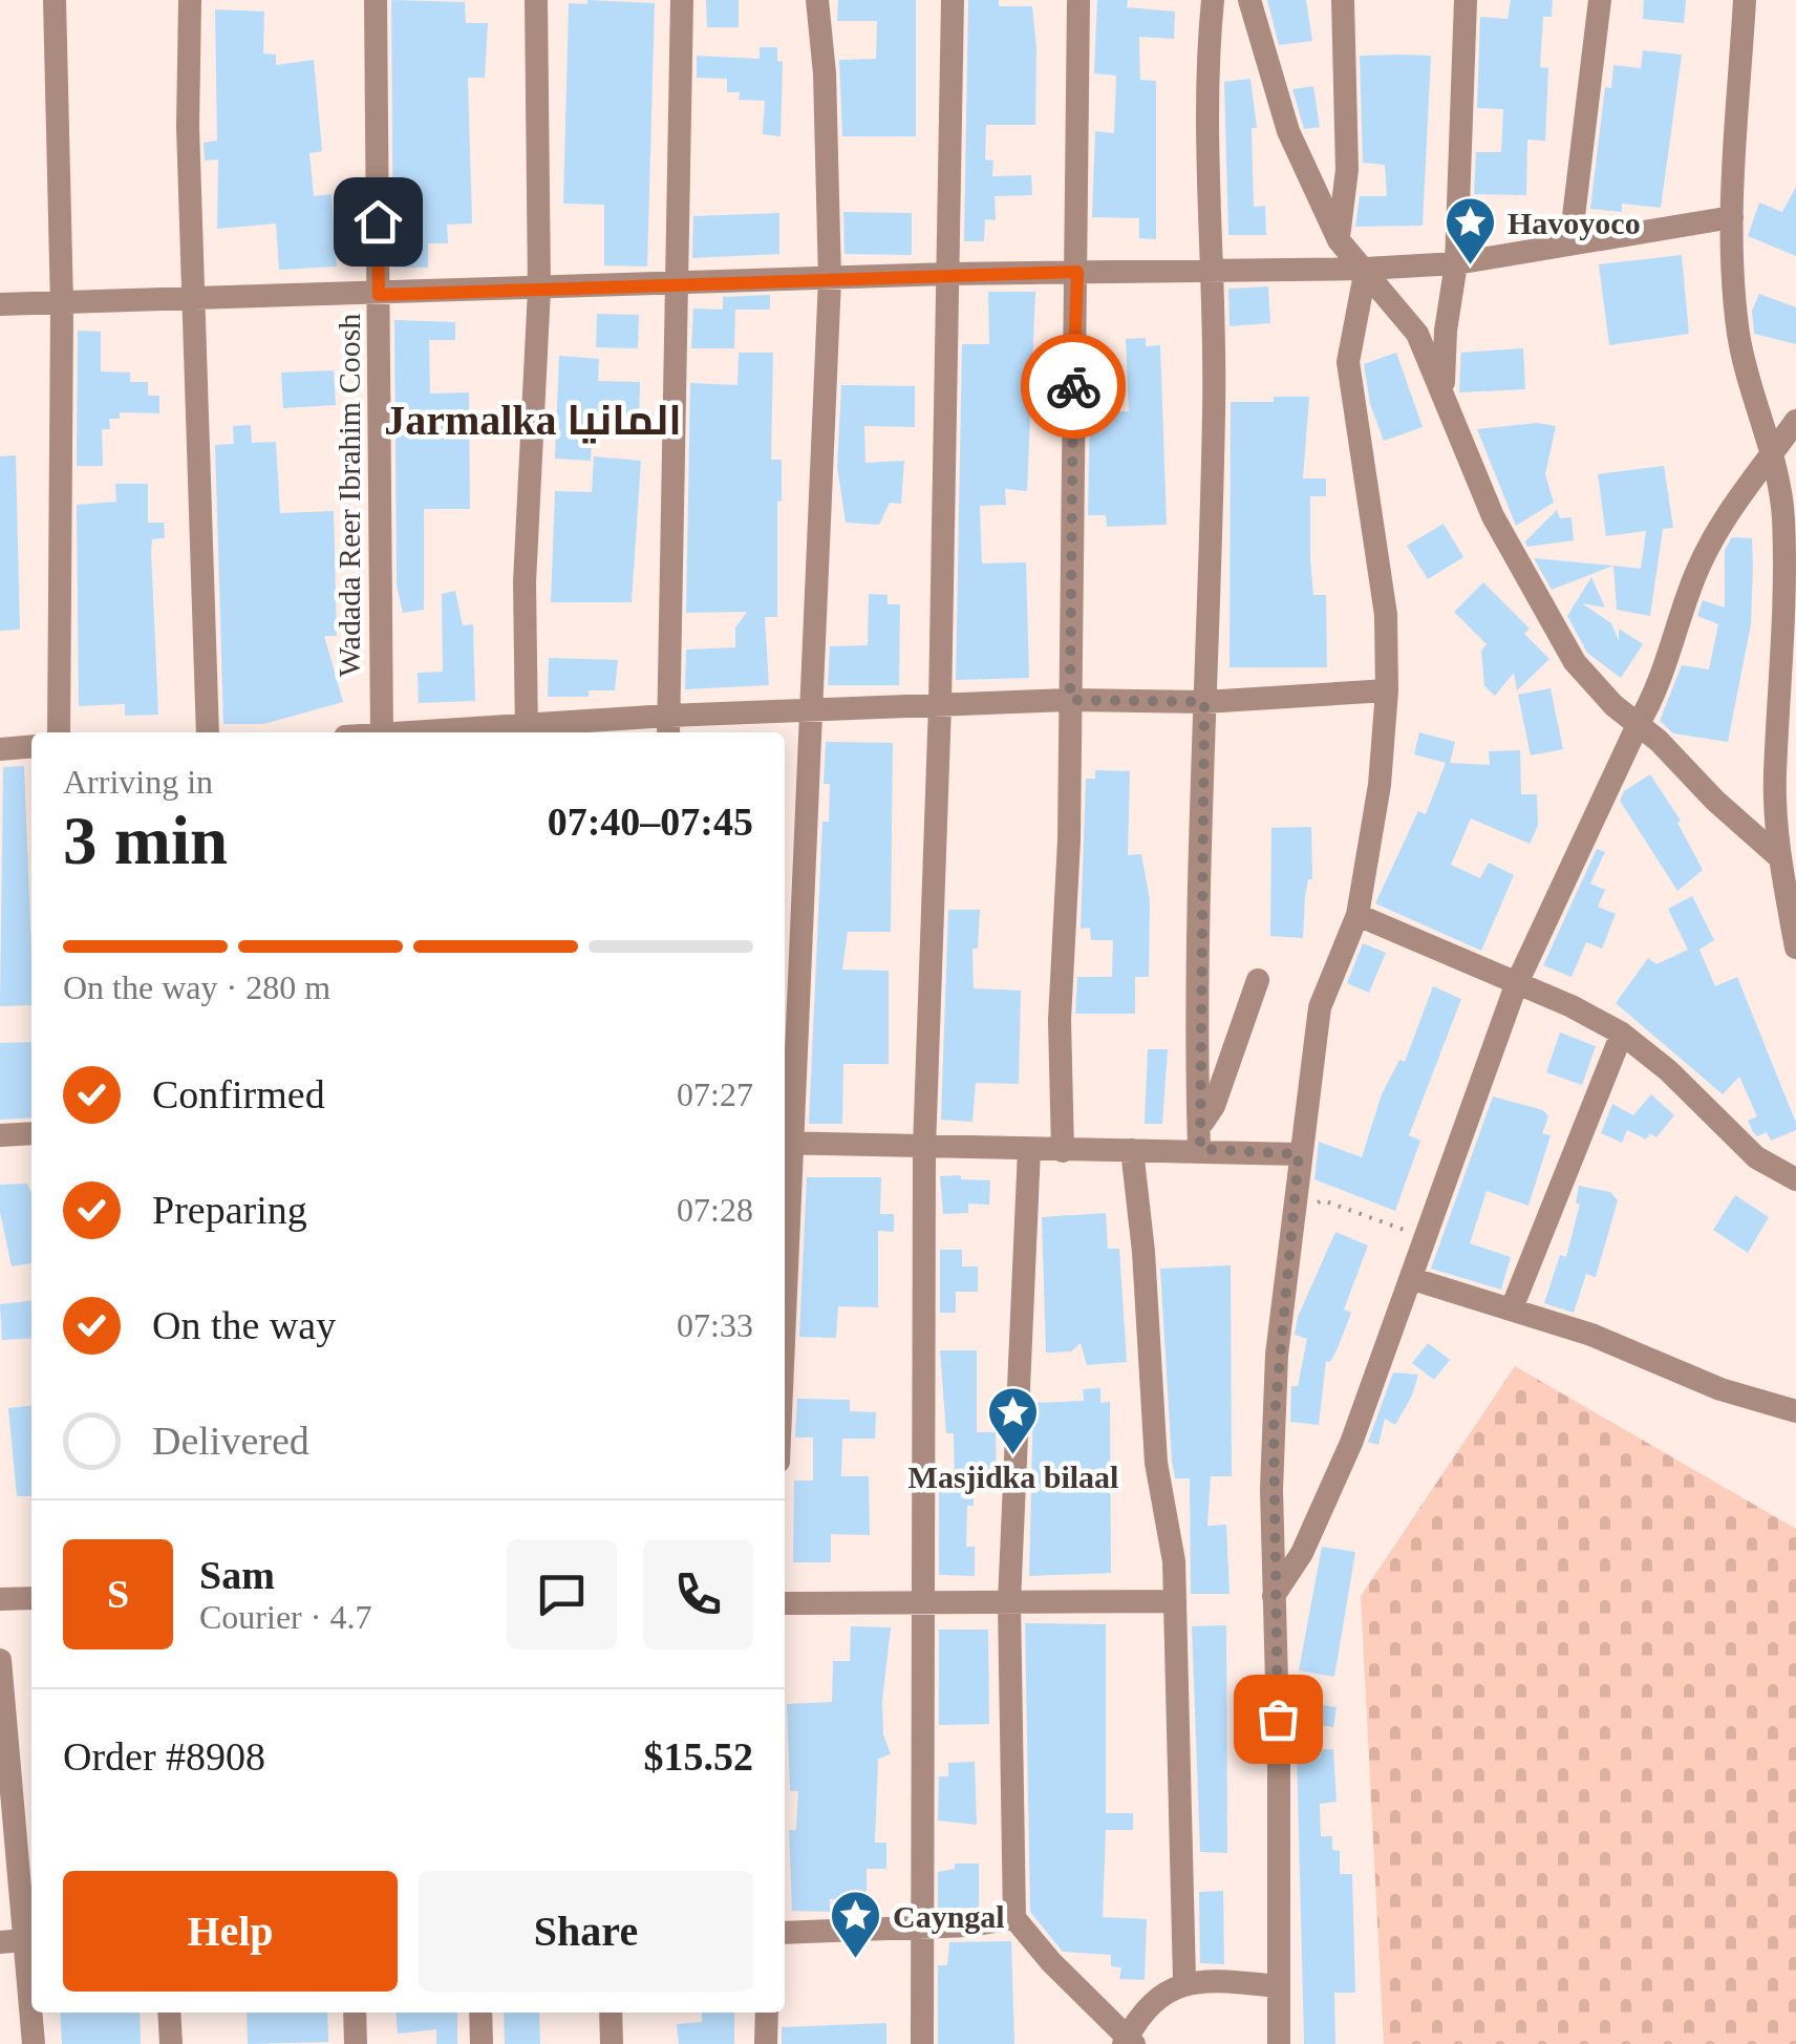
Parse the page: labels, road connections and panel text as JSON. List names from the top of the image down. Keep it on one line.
{"streets":{"street":["Wadada Reer Ibrahim Coosh"]},"districts":["Jarmalka المانيا"],"places":{"place":["Havoyoco","Masjidka bilaal","Cayngal"]},"page":{"heading":["3 min","Arriving in","07:40–07:45"],"panel":["Sam","Courier · 4.7","Order #8908","$15.52"],"bar":"On the way · 280 m","list":[["Confirmed","07:27"],["Preparing","07:28"],["On the way","07:33"],"Delivered"],"round":"S","buttons":["Help","Share"]}}
